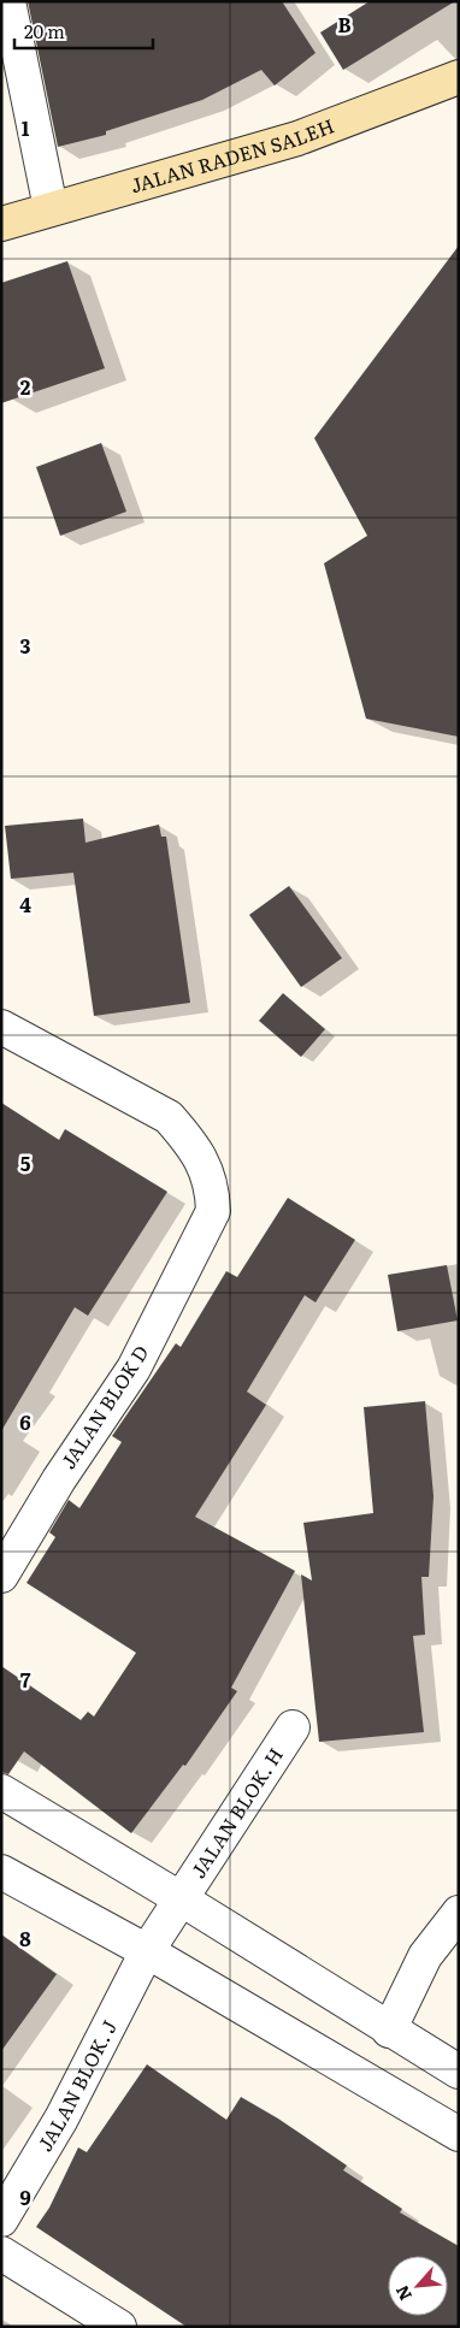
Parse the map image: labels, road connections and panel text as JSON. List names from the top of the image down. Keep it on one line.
{"streets":{"street":["JALAN RADEN SALEH","JALAN BLOK D","JALAN BLOK. H","JALAN BLOK. J"]},"crossings":[["JALAN BLOK. H","JALAN BLOK. J"]],"scale_bar":"20 m","north":"bottom left","grid":{"columns":["B"],"rows":["1","2","3","4","5","6","7","8","9"]}}
